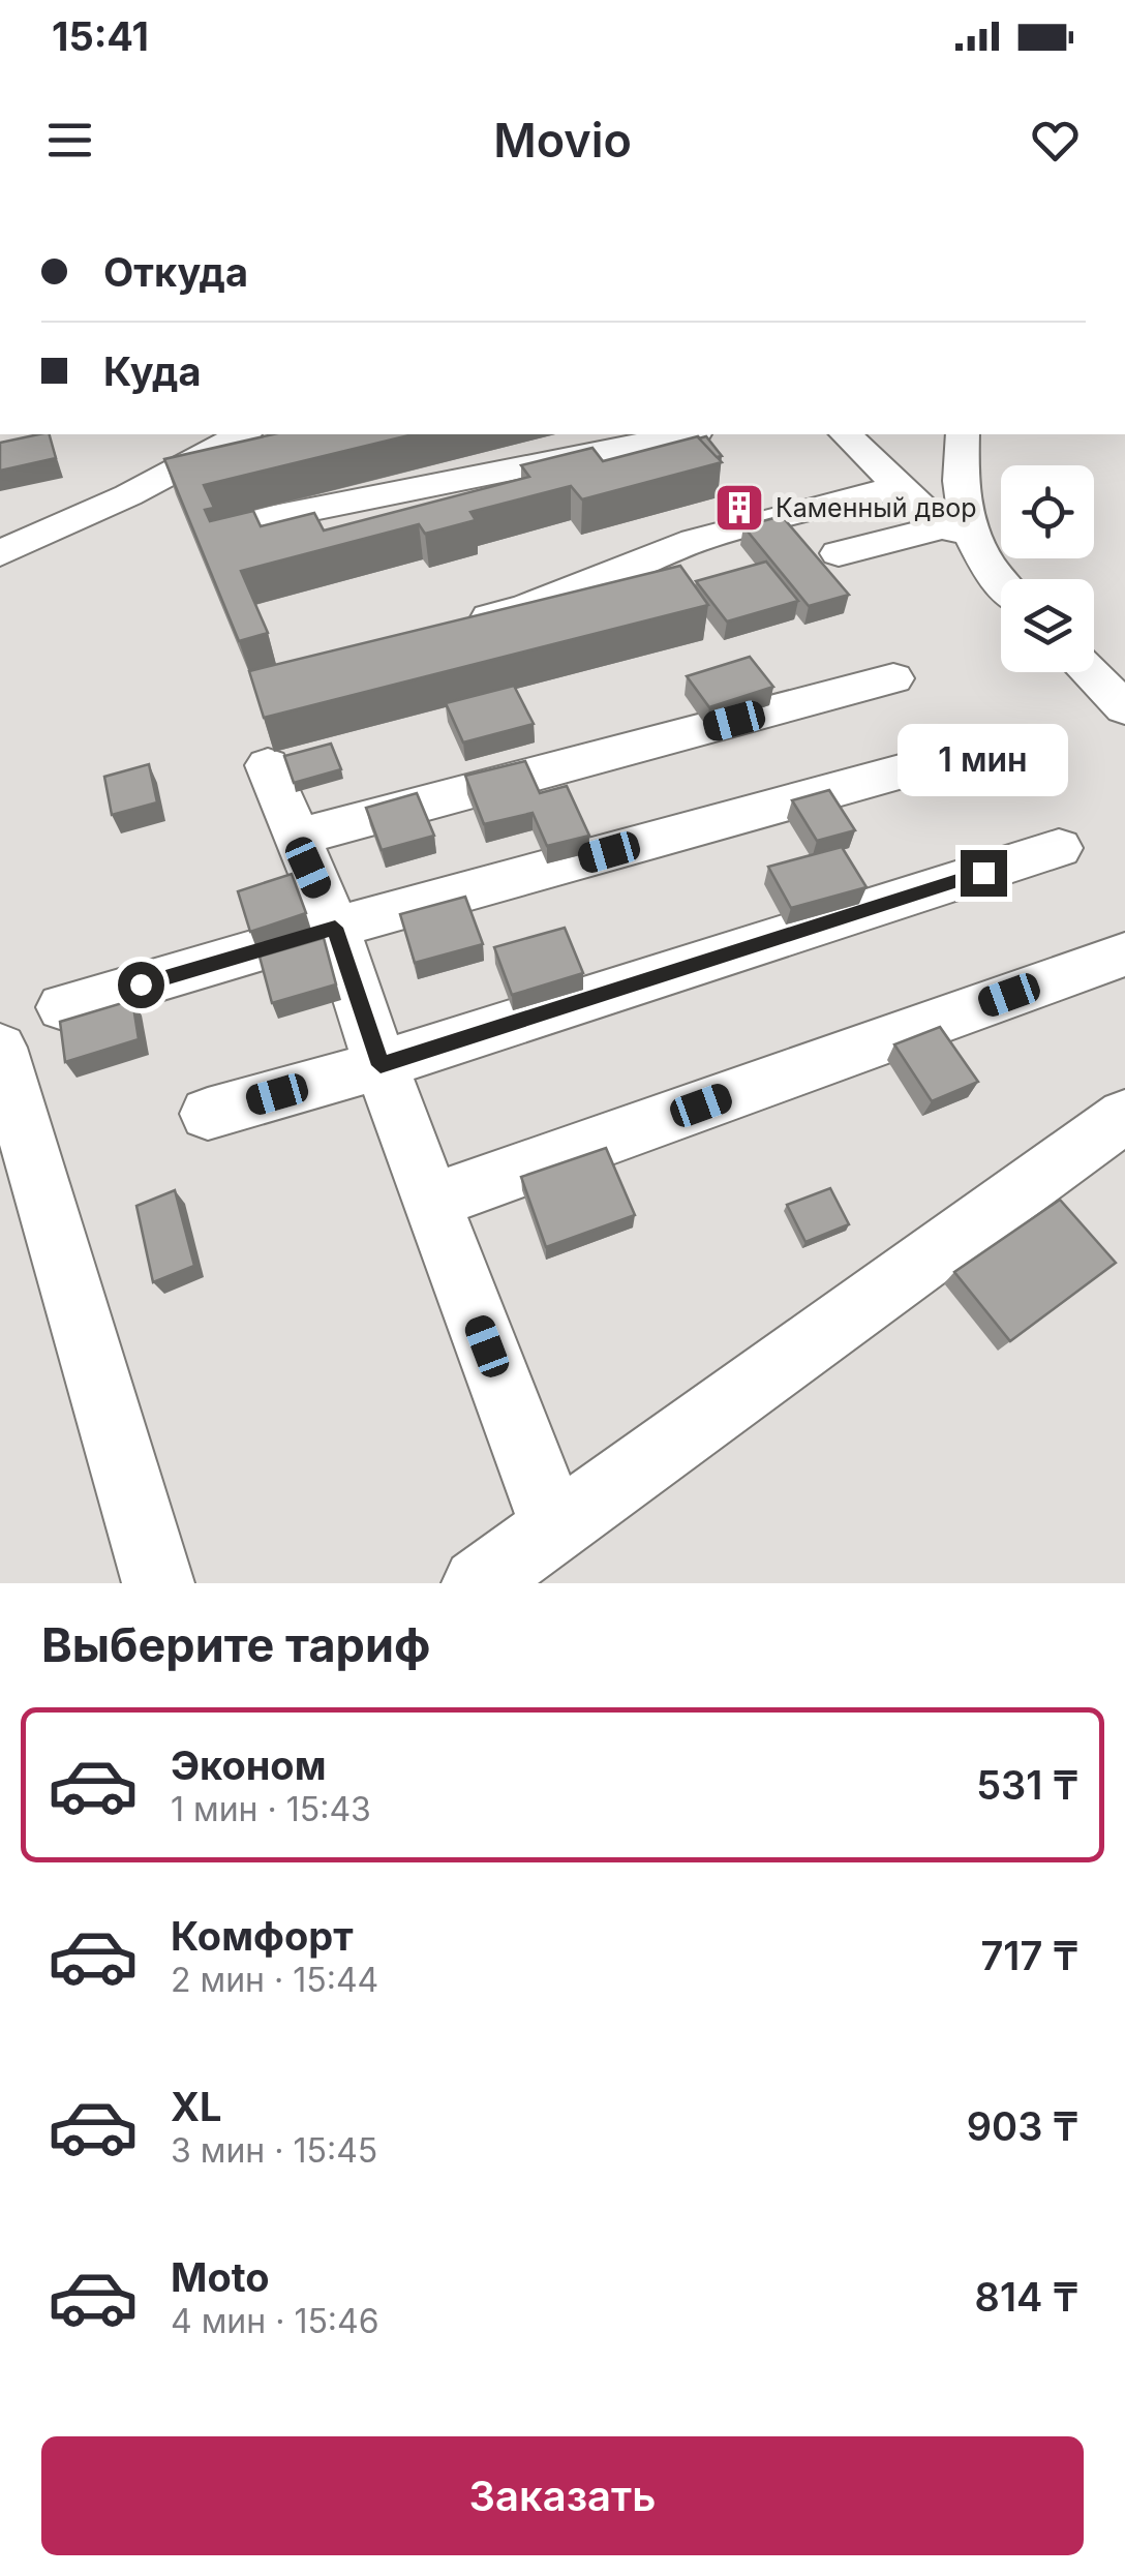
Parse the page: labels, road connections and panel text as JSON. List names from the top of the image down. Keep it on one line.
{"places":{"building":["Каменный двор"]},"page":{"status":"15:41","header":"Movio","banner":["Откуда","Куда"],"bubble":"1 мин","heading":"Выберите тариф","list":[{"name":"Эконом","note":"1 мин · 15:43","value":"531 ₸"},{"name":"Комфорт","note":"2 мин · 15:44","value":"717 ₸"},{"name":"XL","note":"3 мин · 15:45","value":"903 ₸"},{"name":"Moto","note":"4 мин · 15:46","value":"814 ₸"}],"buttons":"Заказать"}}
